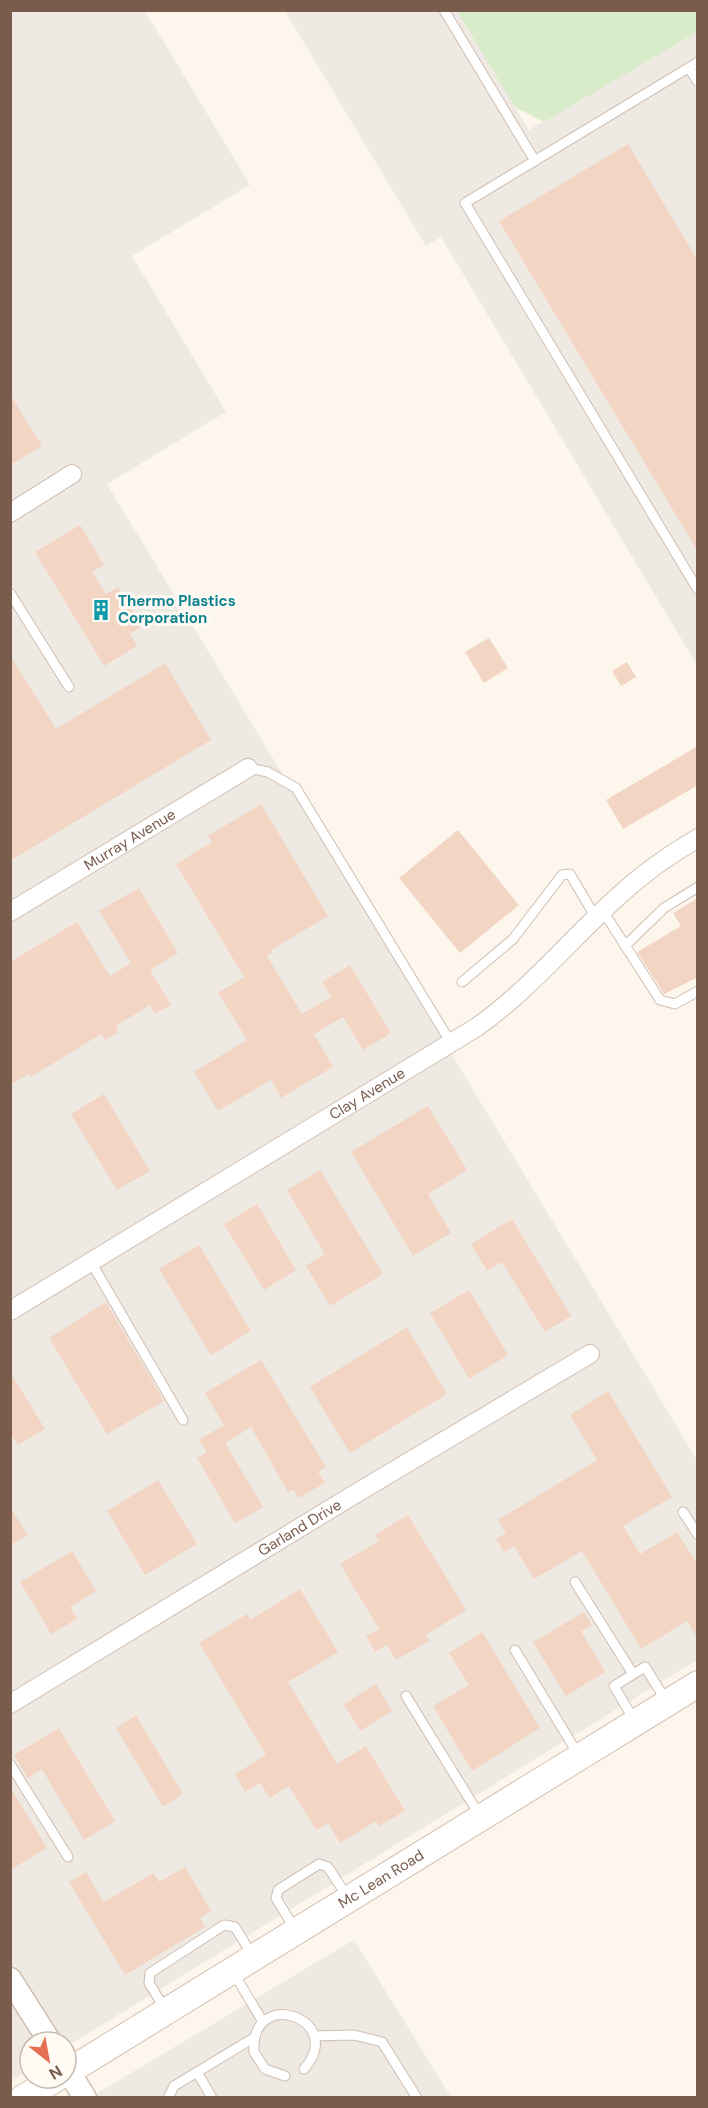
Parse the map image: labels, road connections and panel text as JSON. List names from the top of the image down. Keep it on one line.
{"streets":{"main road":["Mc Lean Road"],"street":["Murray Avenue","Clay Avenue","Garland Drive"]},"places":{"building":["Thermo Plastics Corporation"]},"north":"bottom right"}
